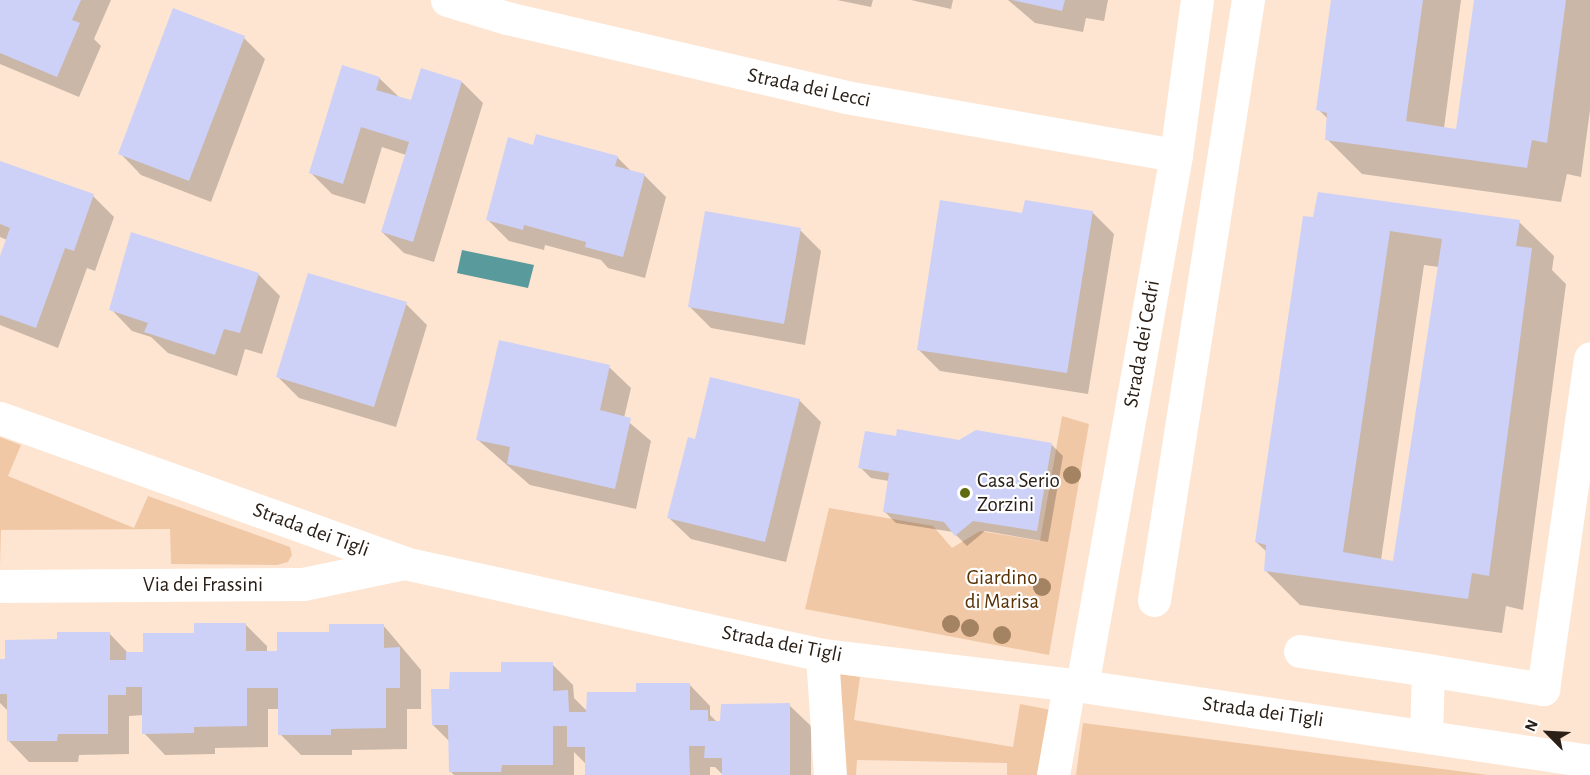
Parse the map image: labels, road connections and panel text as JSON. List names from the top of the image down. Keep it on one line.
{"streets":{"street":["Strada dei Lecci","Strada dei Cedri","Strada dei Tigli","Via dei Frassini"]},"crossings":[["Strada dei Lecci","Strada dei Cedri"],["Strada dei Cedri","Strada dei Tigli"],["Strada dei Tigli","Via dei Frassini"]],"parks":["Giardino di Marisa"],"places":["Casa Serio Zorzini"],"north":"top left"}
